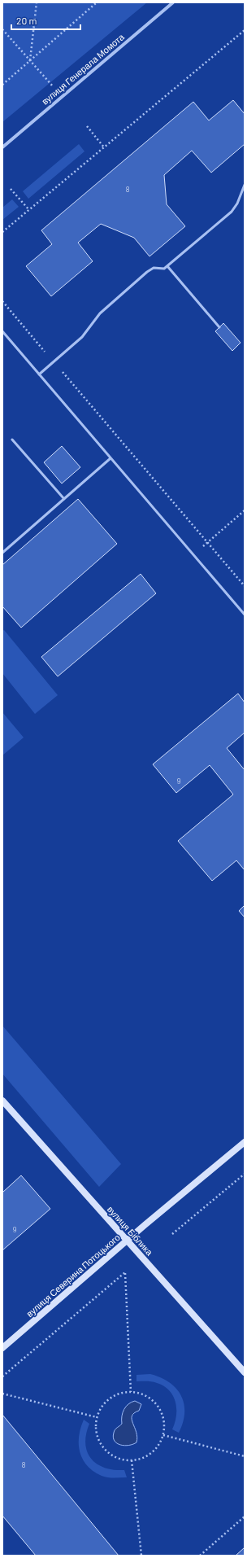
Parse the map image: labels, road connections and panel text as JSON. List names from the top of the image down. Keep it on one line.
{"streets":{"street":["вулиця Генерала Момота","вулиця Біблика","вулиця Северина Потоцького"]},"crossings":[["вулиця Біблика","вулиця Северина Потоцького"]],"house_numbers":["8","9","9","8"],"scale_bar":"20 m"}
